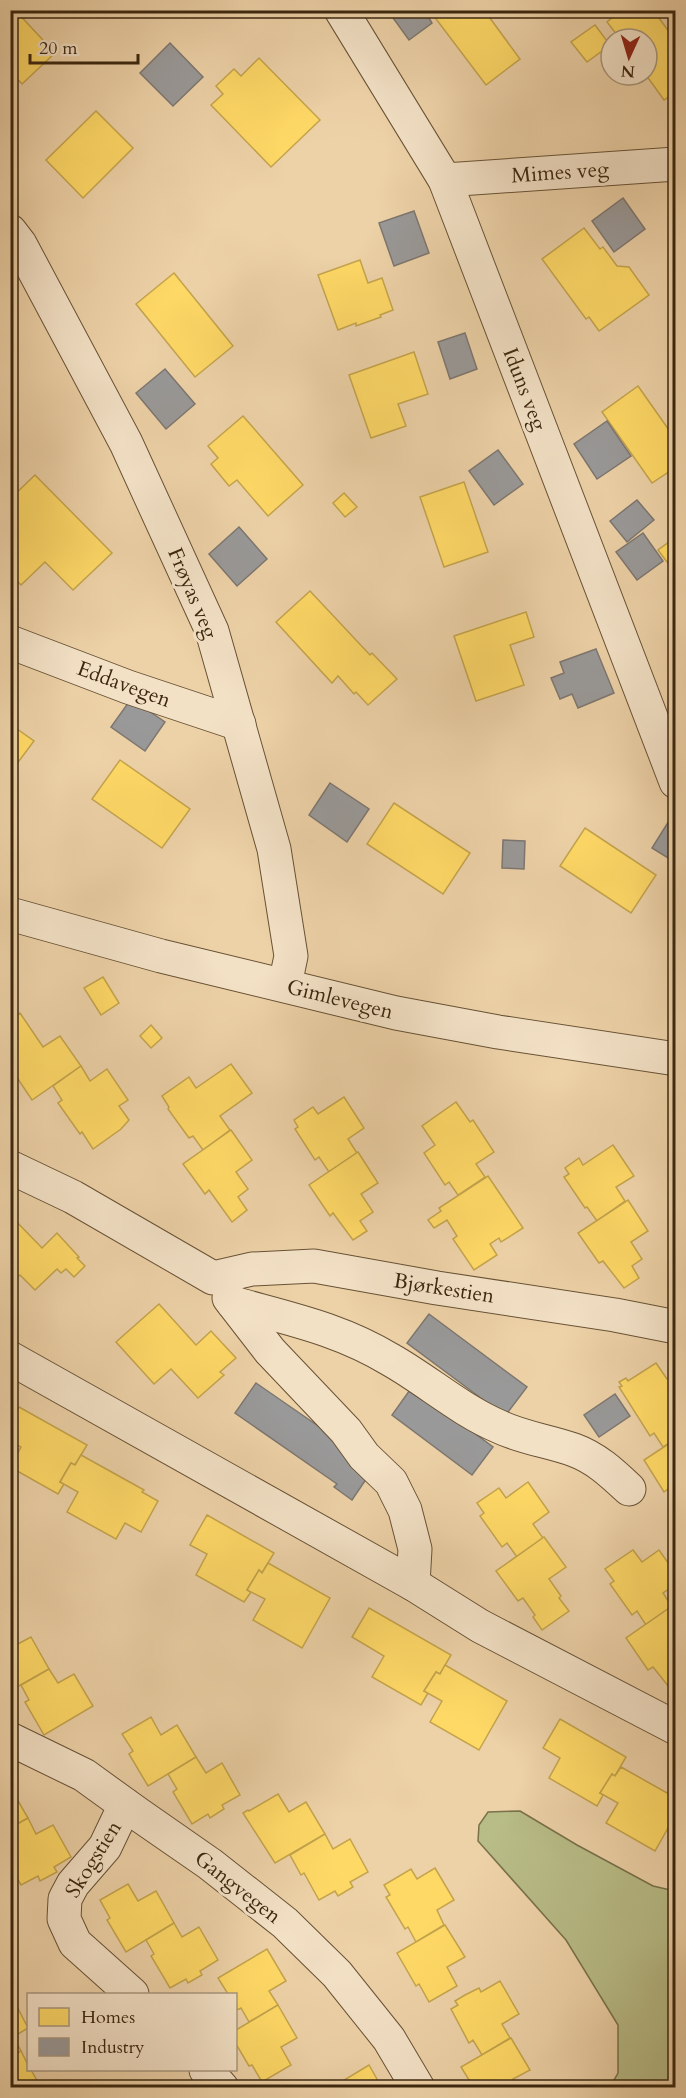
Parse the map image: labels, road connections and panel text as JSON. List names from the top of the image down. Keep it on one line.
{"streets":{"street":["Mimes veg","Iduns veg","Frøyas veg","Eddavegen","Gimlevegen","Bjørkestien","Skogstien","Gangvegen"]},"crossings":[["Mimes veg","Iduns veg"],["Frøyas veg","Eddavegen"],["Frøyas veg","Gimlevegen"],["Skogstien","Gangvegen"]],"legend":["Homes","Industry"],"scale_bar":"20 m","north":"bottom"}
